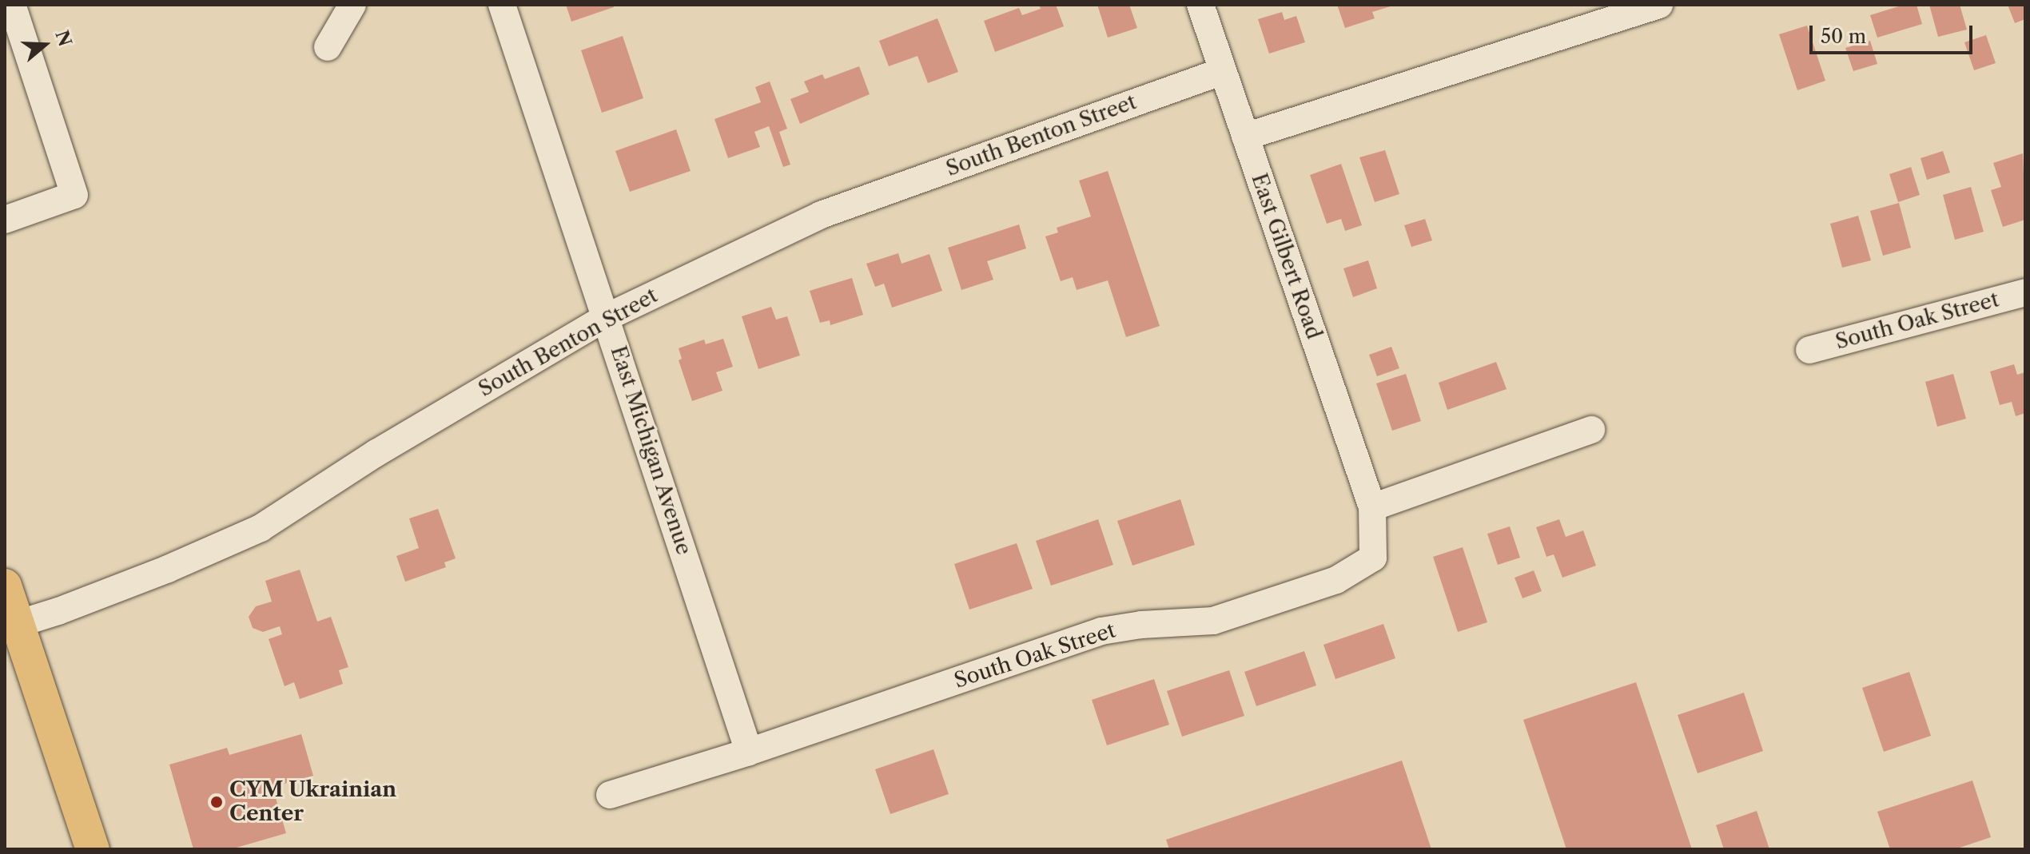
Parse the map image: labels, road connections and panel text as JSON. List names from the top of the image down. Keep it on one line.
{"streets":{"street":["South Benton Street","East Gilbert Road","South Oak Street","East Michigan Avenue"]},"crossings":[["South Benton Street","East Gilbert Road"],["South Benton Street","East Michigan Avenue"],["East Gilbert Road","South Oak Street"],["South Oak Street","East Michigan Avenue"]],"places":["CYM Ukrainian Center"],"scale_bar":"50 m","north":"right"}
